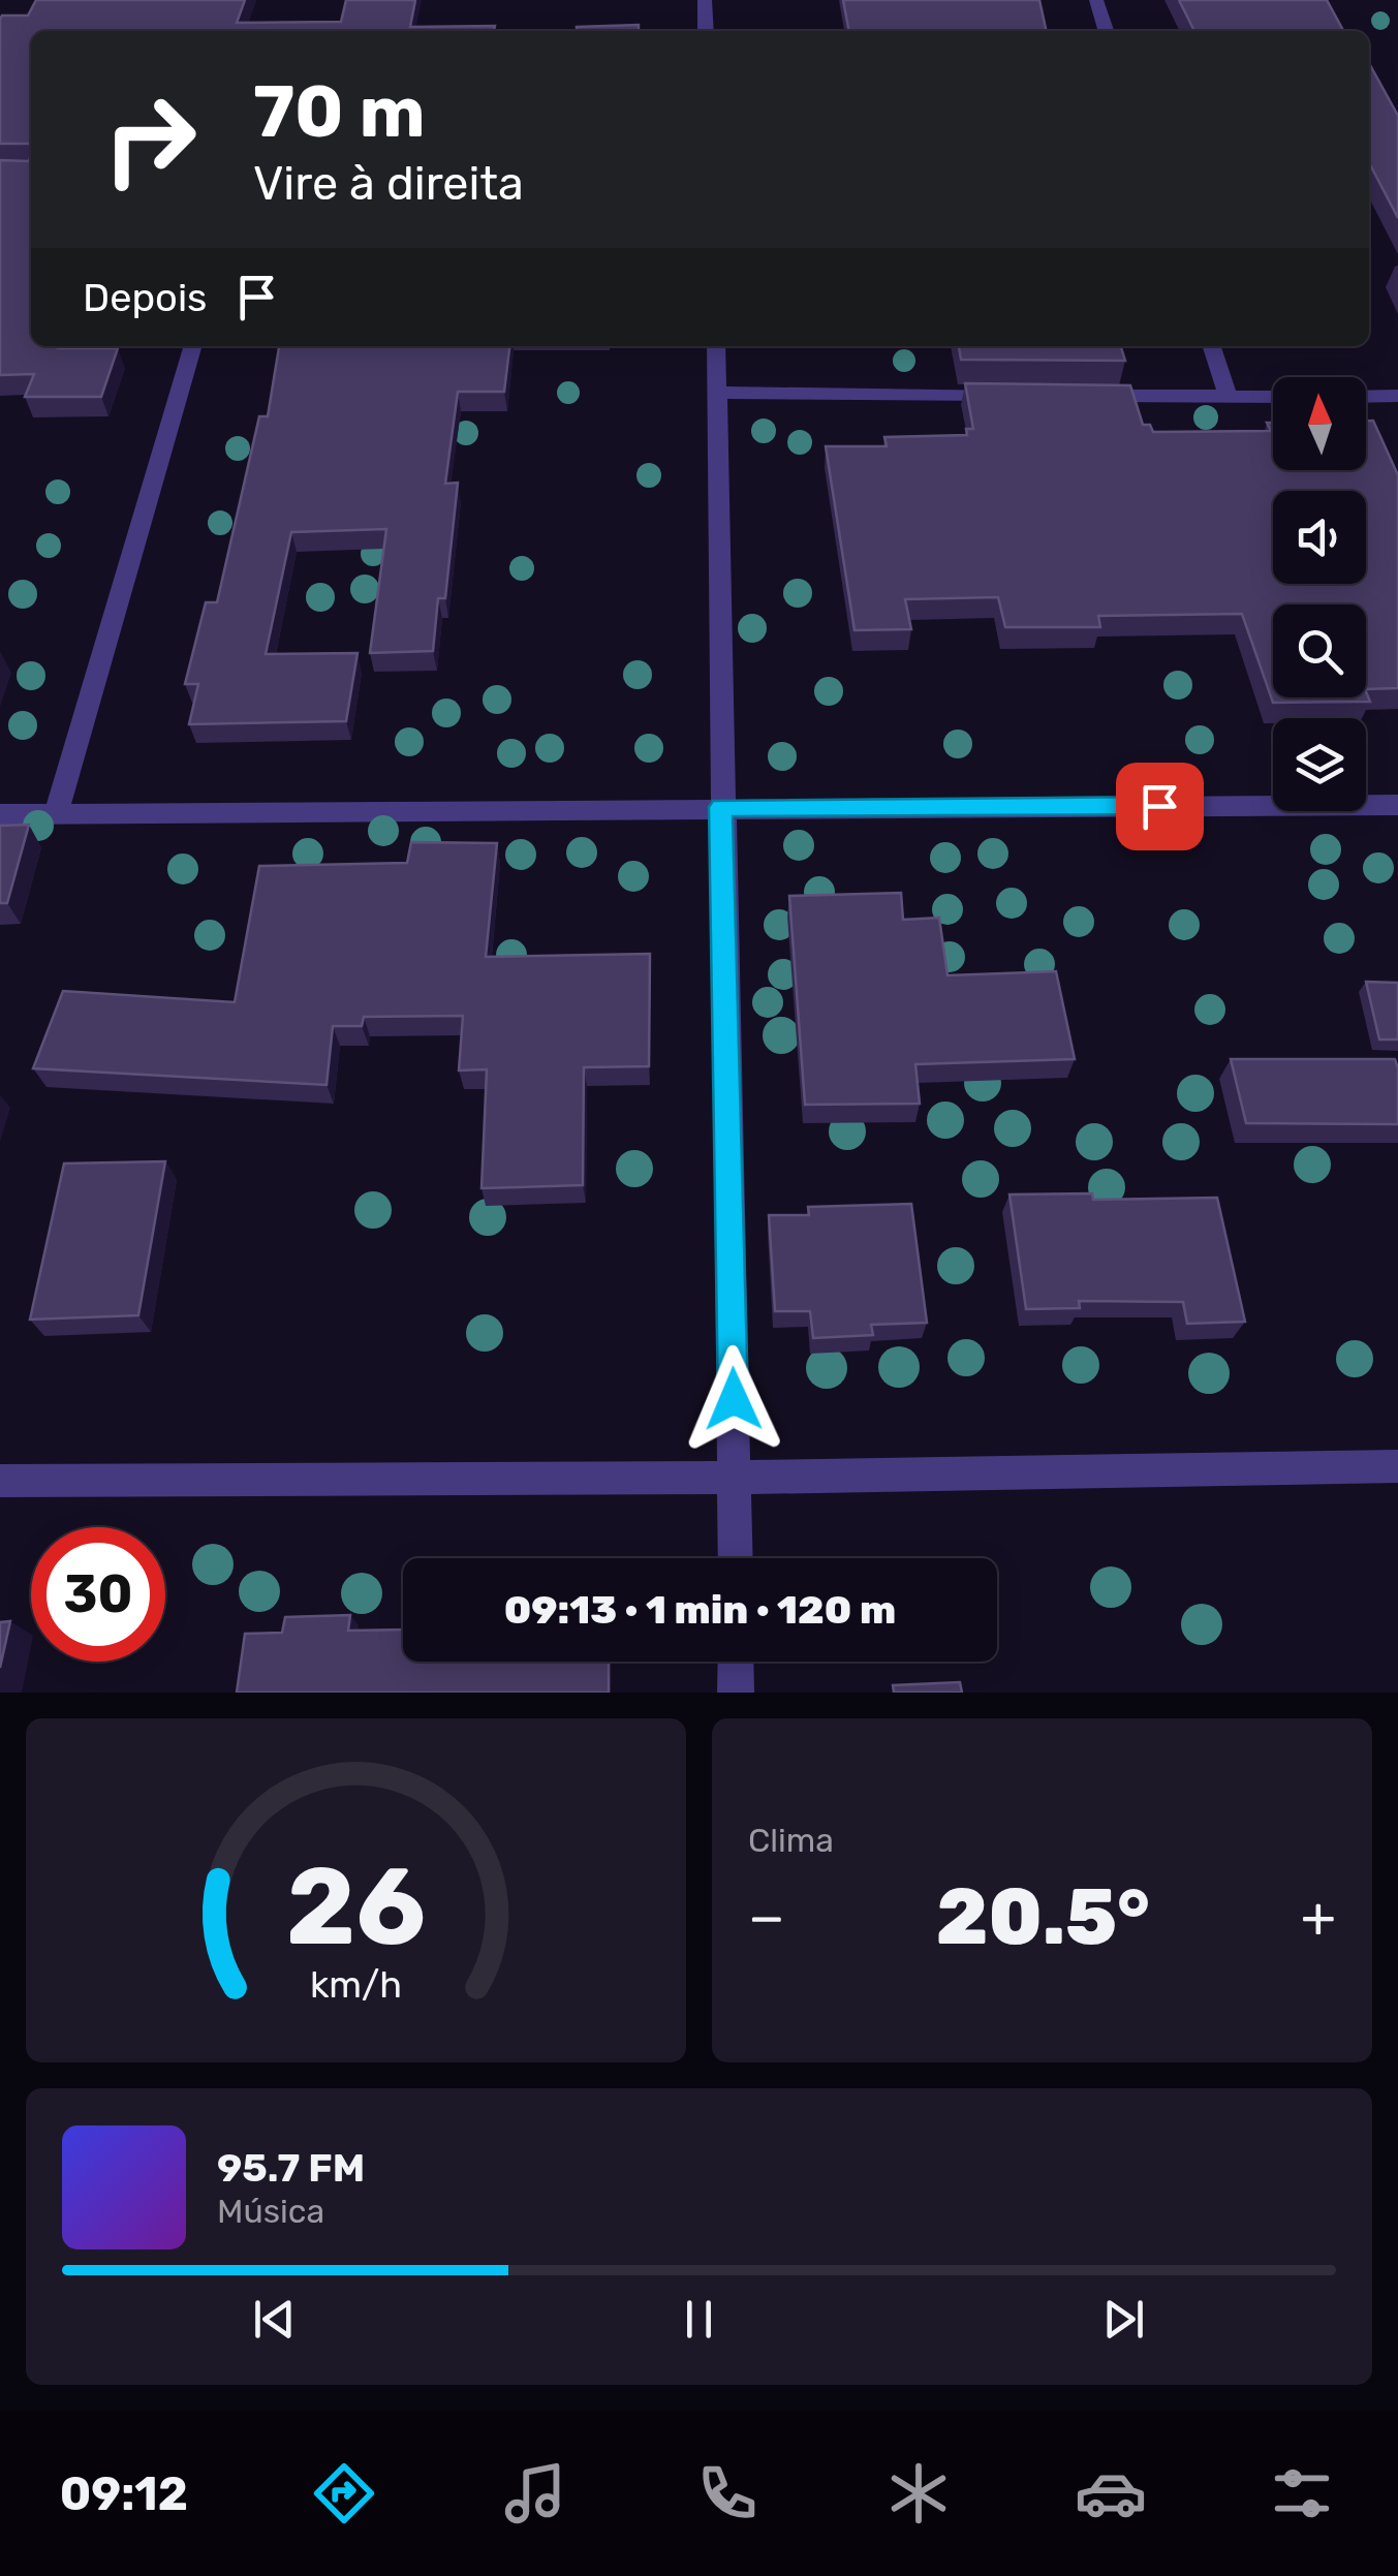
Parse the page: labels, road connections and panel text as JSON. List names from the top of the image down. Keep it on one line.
{"north":"top","page":{"turn":["70 m","Vire à direita"],"then":"Depois","limit":"30","trip":"09:13 · 1 min · 120 m","tile":"Clima","heat":["−","20.5°","+"],"song":["95.7 FM","Música"],"tabs":"09:12","gauge":["26","km/h"]}}
